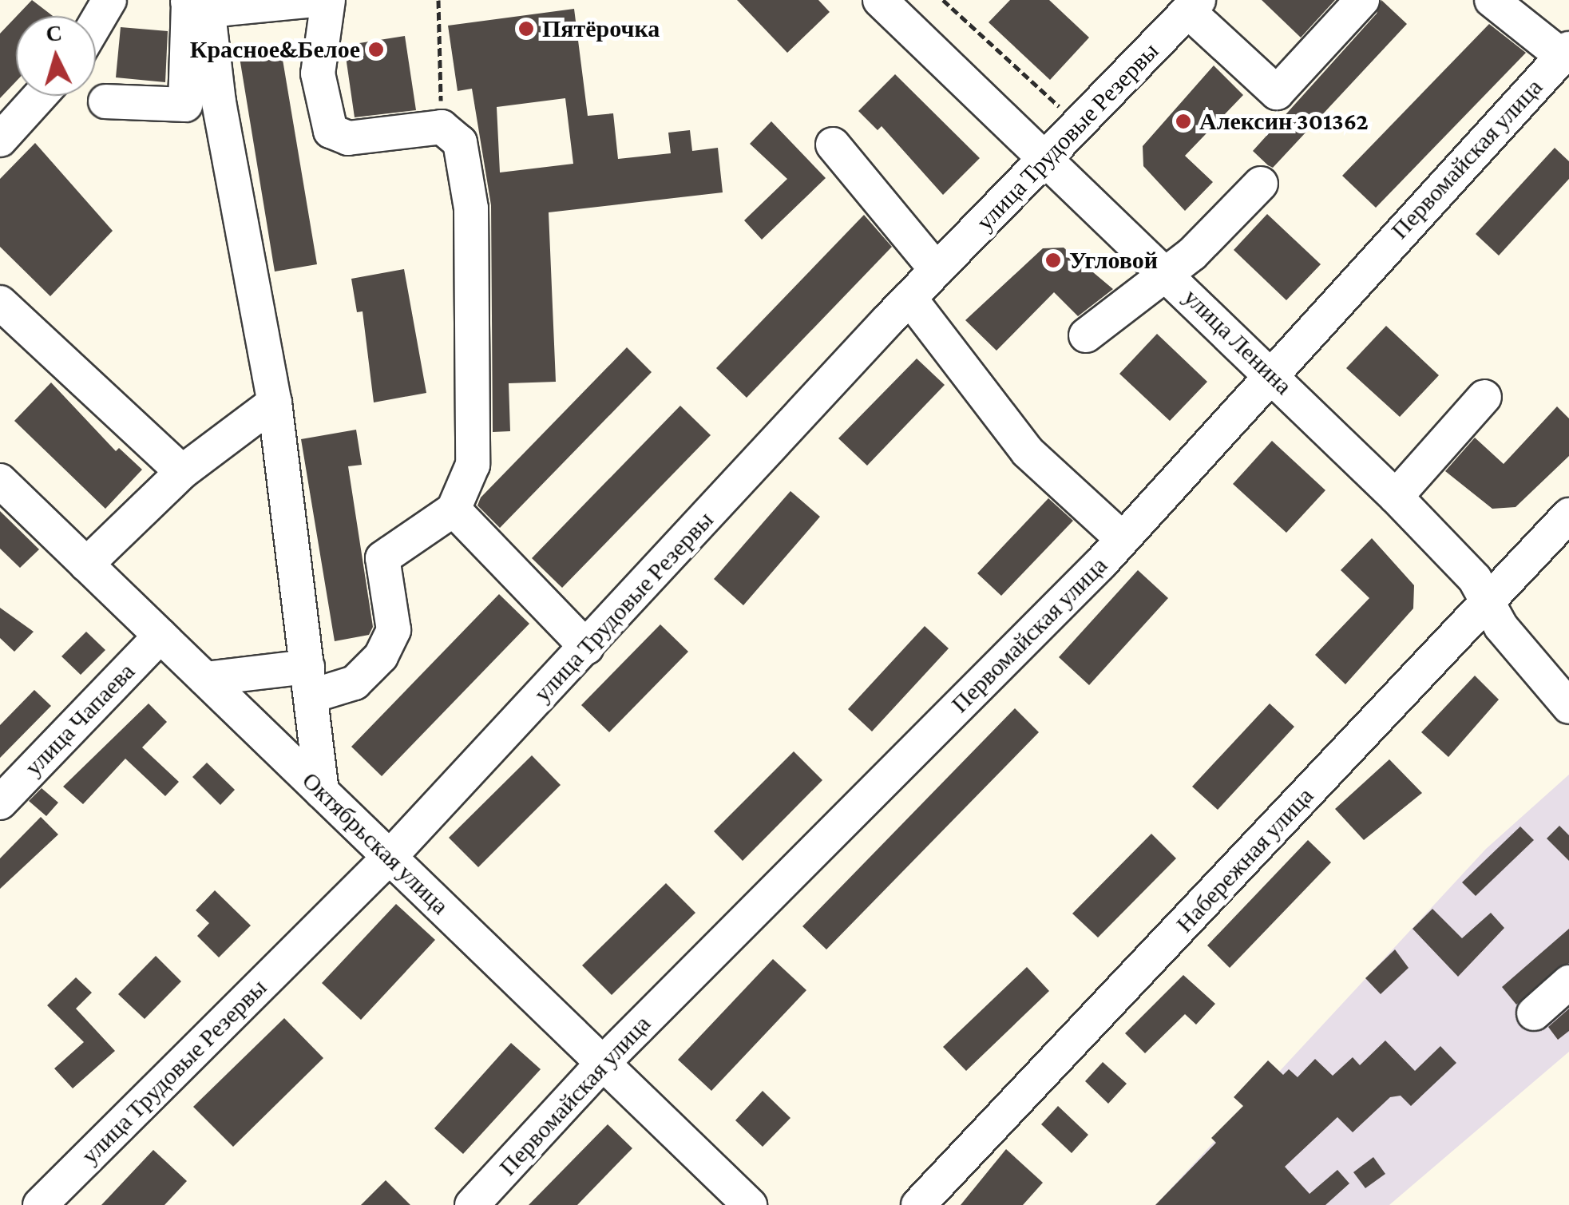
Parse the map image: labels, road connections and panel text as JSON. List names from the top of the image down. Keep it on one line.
{"streets":{"street":["улица Трудовые Резервы","Первомайская улица","улица Ленина","улица Чапаева","Октябрьская улица","Набережная улица"]},"crossings":[["улица Трудовые Резервы","улица Ленина"],["улица Трудовые Резервы","Октябрьская улица"],["Первомайская улица","улица Ленина"],["Первомайская улица","Октябрьская улица"],["улица Ленина","Набережная улица"],["улица Чапаева","Октябрьская улица"]],"places":["Пятёрочка","Красное&Белое","Алексин 301362","Угловой"],"north":"top"}
